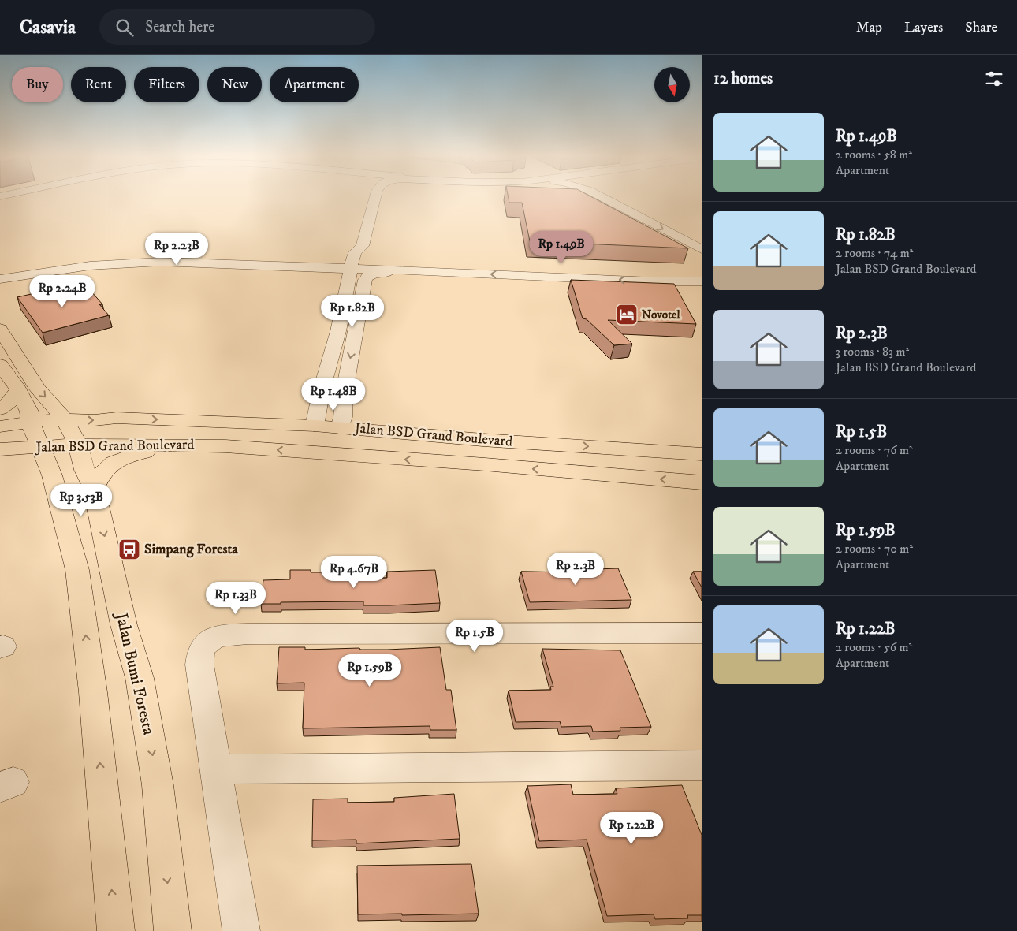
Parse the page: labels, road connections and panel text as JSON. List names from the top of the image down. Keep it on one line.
{"streets":{"main road":["Jalan BSD Grand Boulevard","Jalan Bumi Foresta"]},"crossings":[["Jalan BSD Grand Boulevard","Jalan Bumi Foresta"]],"places":{"hotel":["Novotel"],"bus stop":["Simpang Foresta"]},"north":"bottom","page":{"header":"Casavia","search":"Search here","nav":["Map","Layers","Share"],"heading":"12 homes","chip":["Buy","Rent","Filters","New","Apartment"],"list":[{"name":"Rp 1.49B","note":"2 rooms · 58 m² · Apartment"},{"name":"Rp 1.82B","note":"2 rooms · 74 m² · Jalan BSD Grand Boulevard"},{"name":"Rp 2.3B","note":"3 rooms · 83 m² · Jalan BSD Grand Boulevard"},{"name":"Rp 1.5B","note":"2 rooms · 76 m² · Apartment"},{"name":"Rp 1.59B","note":"2 rooms · 70 m² · Apartment"},{"name":"Rp 1.22B","note":"2 rooms · 56 m² · Apartment"}],"price":["Rp 1.49B","Rp 2.23B","Rp 2.24B","Rp 1.82B","Rp 1.48B","Rp 3.53B","Rp 2.3B","Rp 4.67B","Rp 1.33B","Rp 1.5B","Rp 1.59B","Rp 1.22B"]}}
